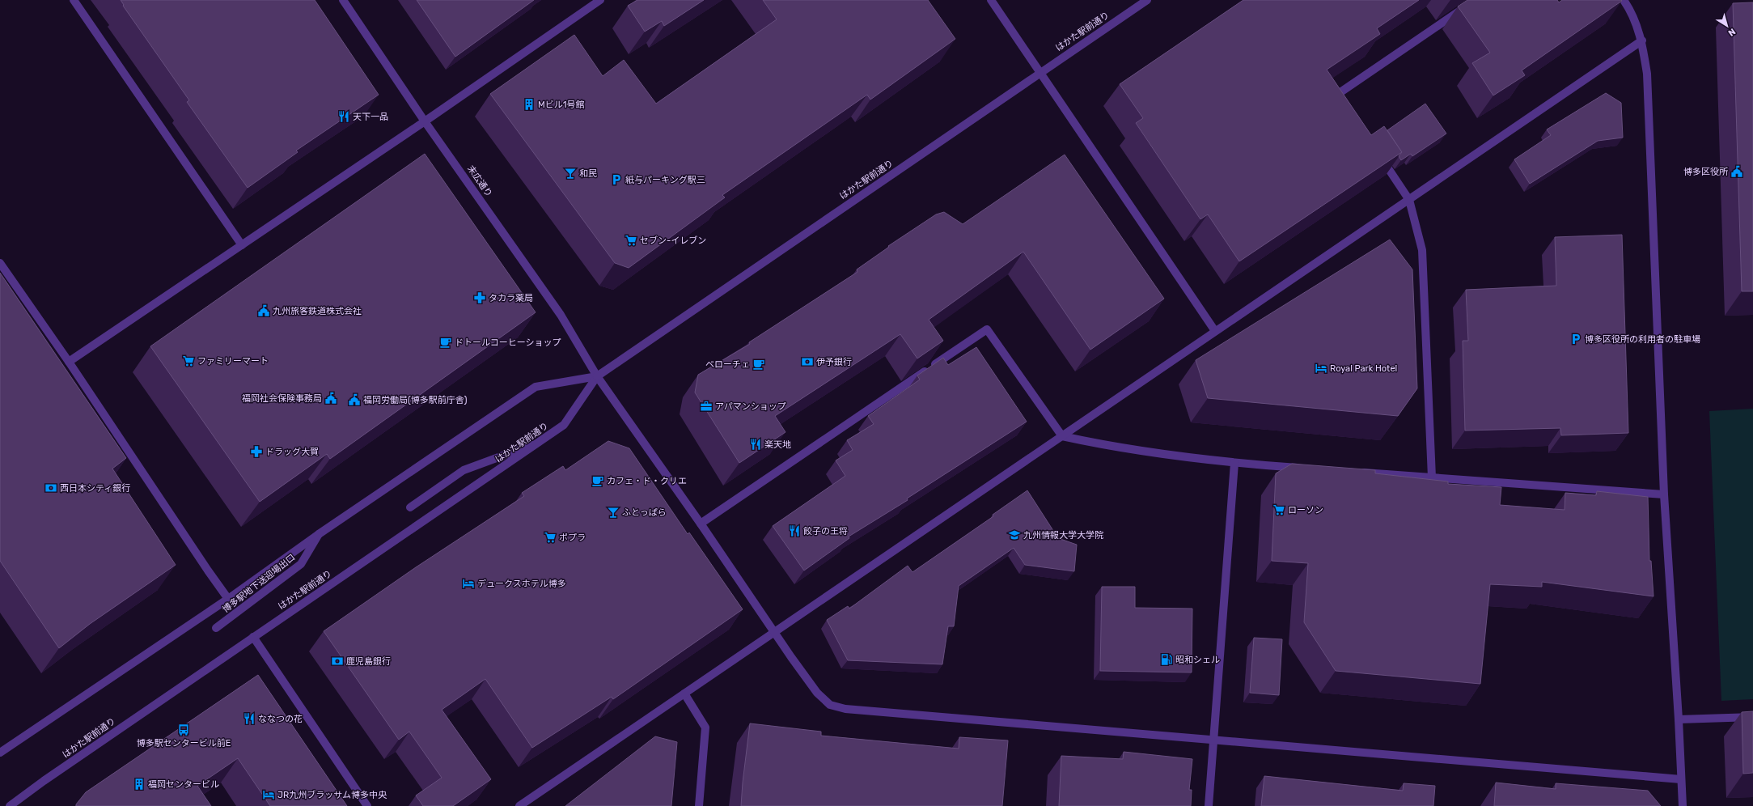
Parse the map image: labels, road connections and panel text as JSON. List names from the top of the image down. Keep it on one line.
{"streets":{"street":["はかた駅前通り","末広通り","博多駅地下送迎場出口"]},"crossings":[["はかた駅前通り","末広通り"],["はかた駅前通り","博多駅地下送迎場出口"]],"places":{"building":["Mビル1号館","福岡センタービル"],"restaurant":["天下一品","楽天地","餃子の王将","ななつの花"],"public building":["博多区役所","九州旅客鉄道株式会社","福岡社会保険事務局","福岡労働局(博多駅前庁舎)"],"bar":["和民","ふとっぱら"],"parking":["紙与パーキング駅三","博多区役所の利用者の駐車場"],"supermarket":["セブン-イレブン","ファミリーマート","ローソン","ポプラ"],"pharmacy":["タカラ薬局","ドラッグ大賀"],"cafe":["ドトールコーヒーショップ","ベローチェ","カフェ・ド・クリエ"],"bank":["伊予銀行","西日本シティ銀行","鹿児島銀行"],"hotel":["Royal Park Hotel","デュークスホテル博多","JR九州ブラッサム博多中央"],"office":["アパマンショップ"],"school or university":["九州情報大学大学院"],"fuel station":["昭和シェル"],"bus stop":["博多駅センタービル前E"]},"north":"bottom right"}
